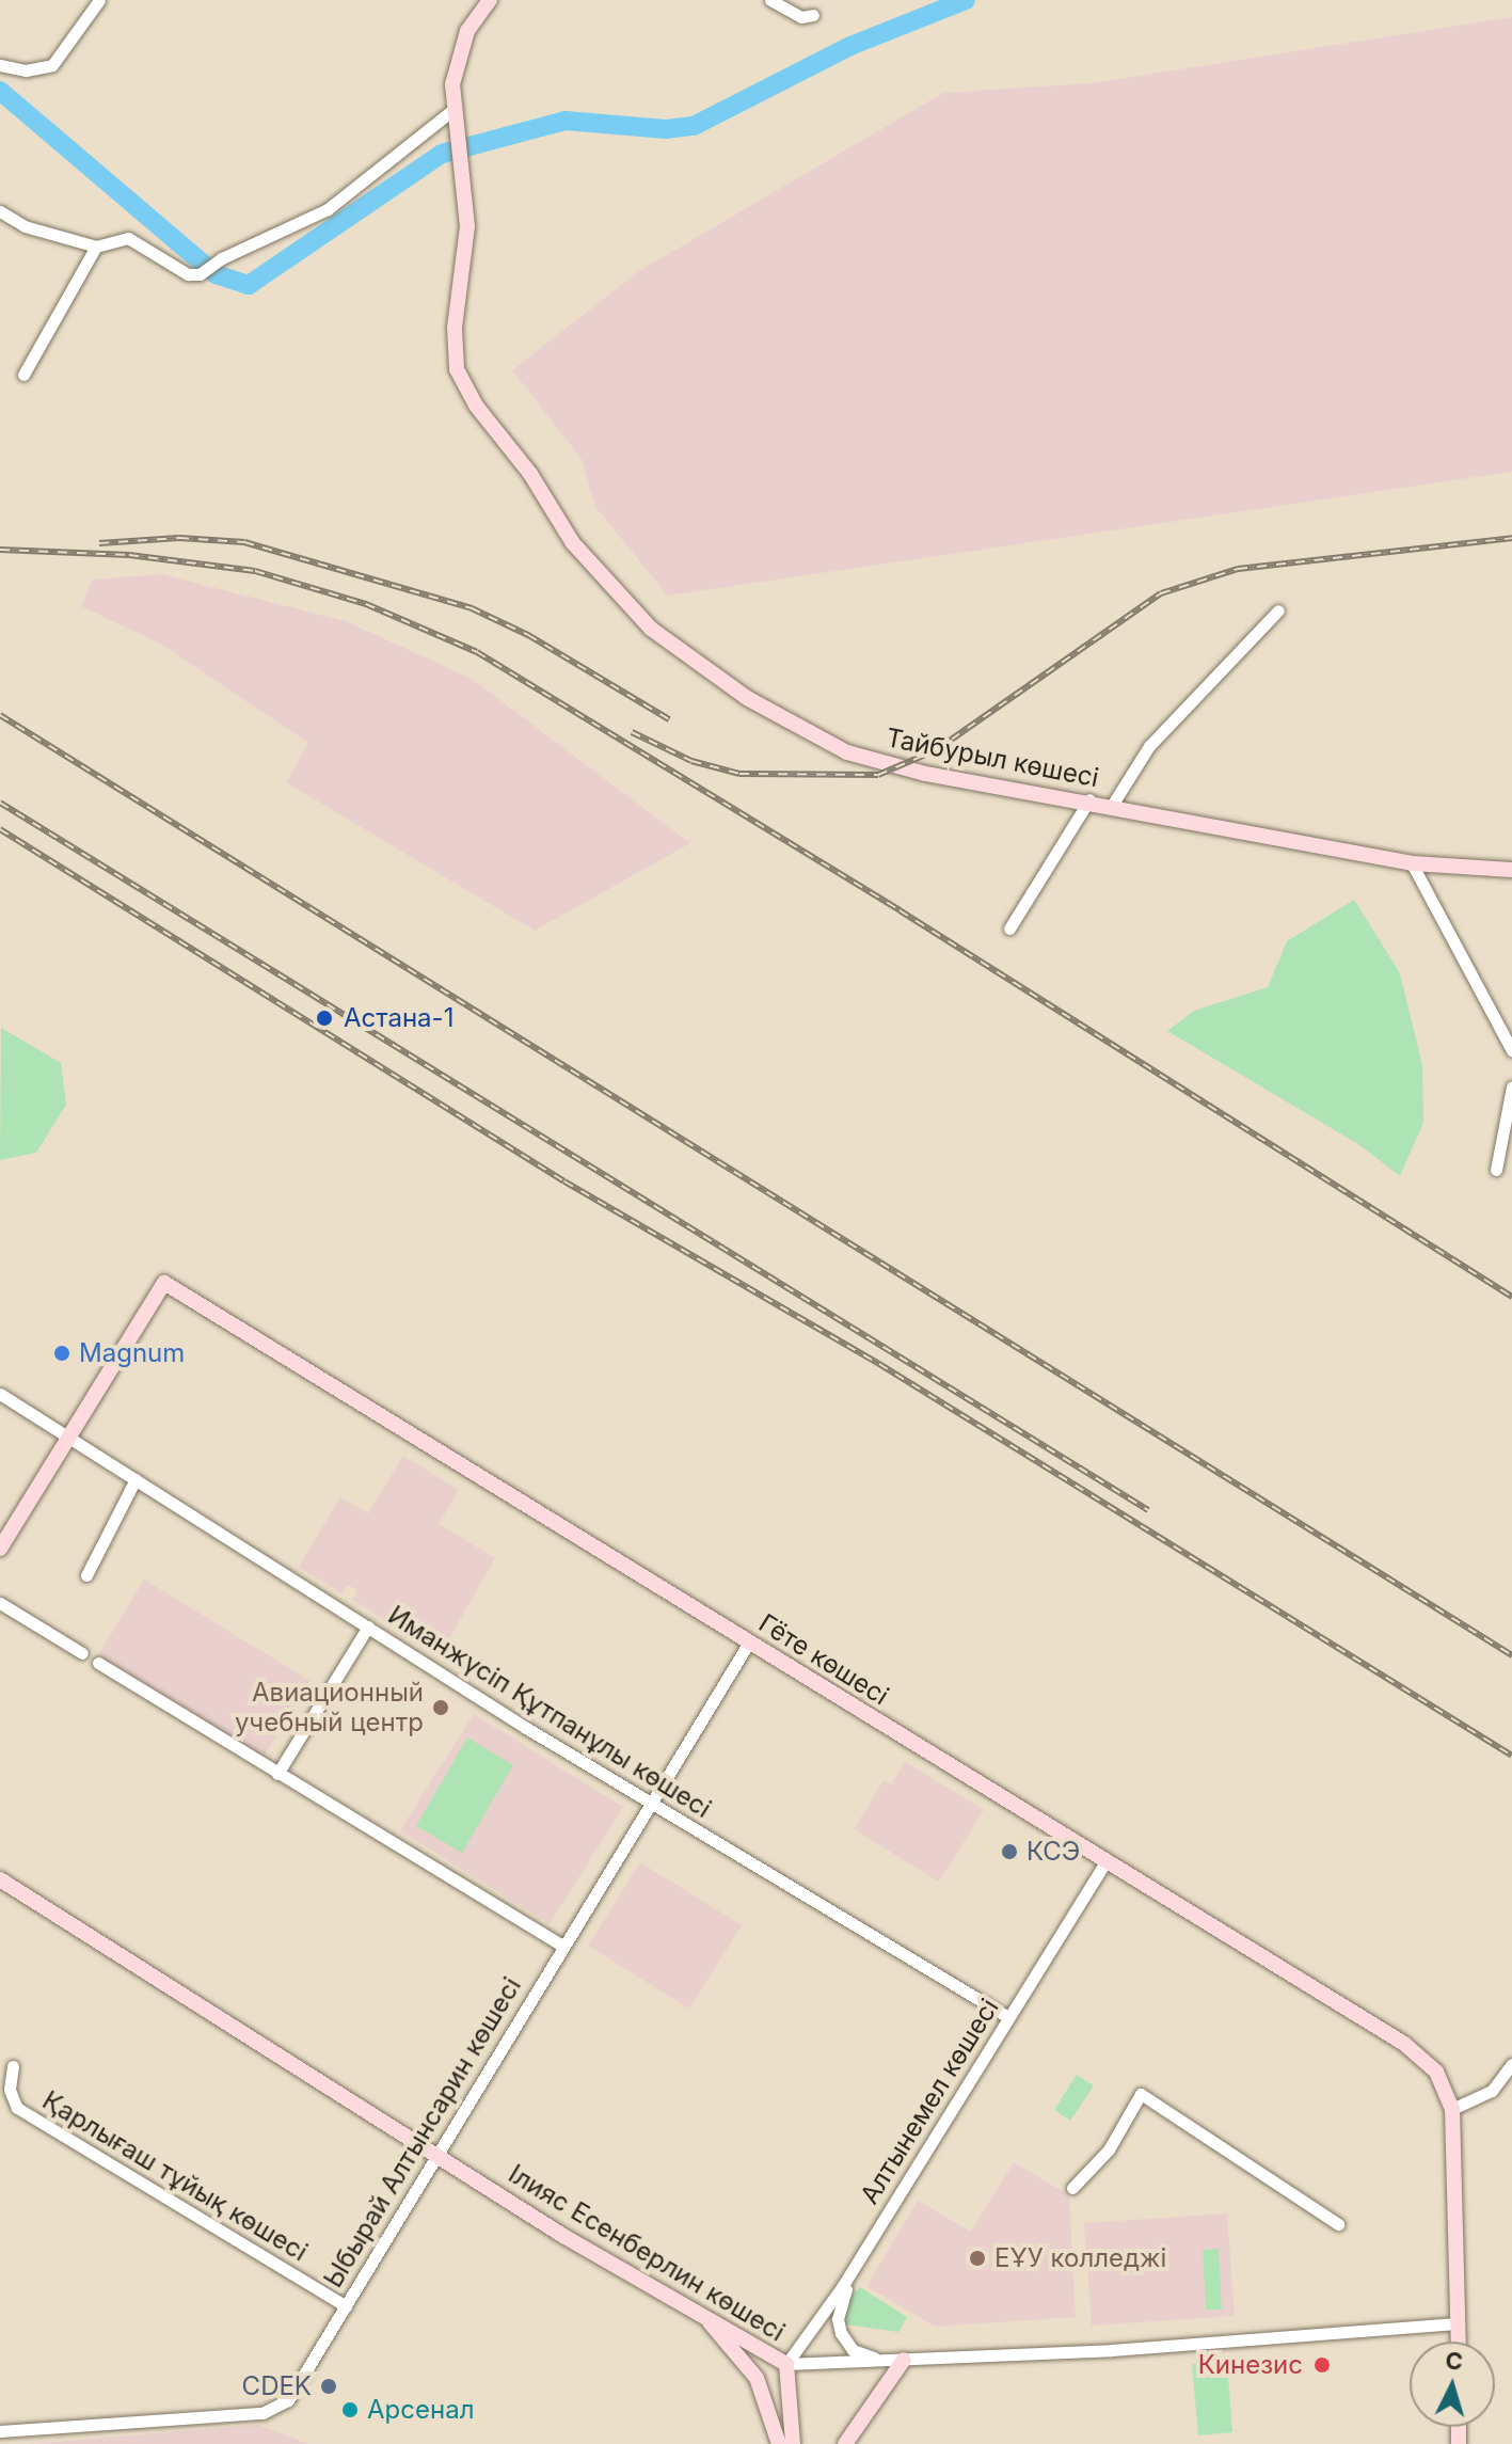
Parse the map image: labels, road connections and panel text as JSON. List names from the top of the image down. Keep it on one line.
{"streets":{"main road":["Тайбурыл көшесі","Гёте көшесі","Ілияс Есенберлин көшесі"],"street":["Иманжүсіп Құтпанұлы көшесі","Алтынемел көшесі","Ыбырай Алтынсарин көшесі","Қарлығаш тұйық көшесі"]},"crossings":[["Гёте көшесі","Иманжүсіп Құтпанұлы көшесі"],["Гёте көшесі","Алтынемел көшесі"],["Гёте көшесі","Ыбырай Алтынсарин көшесі"],["Гёте көшесі","Ілияс Есенберлин көшесі"],["Иманжүсіп Құтпанұлы көшесі","Алтынемел көшесі"],["Иманжүсіп Құтпанұлы көшесі","Ыбырай Алтынсарин көшесі"],["Алтынемел көшесі","Ілияс Есенберлин көшесі"],["Ыбырай Алтынсарин көшесі","Қарлығаш тұйық көшесі"],["Ыбырай Алтынсарин көшесі","Ілияс Есенберлин көшесі"]],"places":["Астана-1","Magnum","Авиационный учебный центр","КСЭ","ЕҰУ колледжі","Кинезис","CDEK","Арсенал"],"north":"top"}
